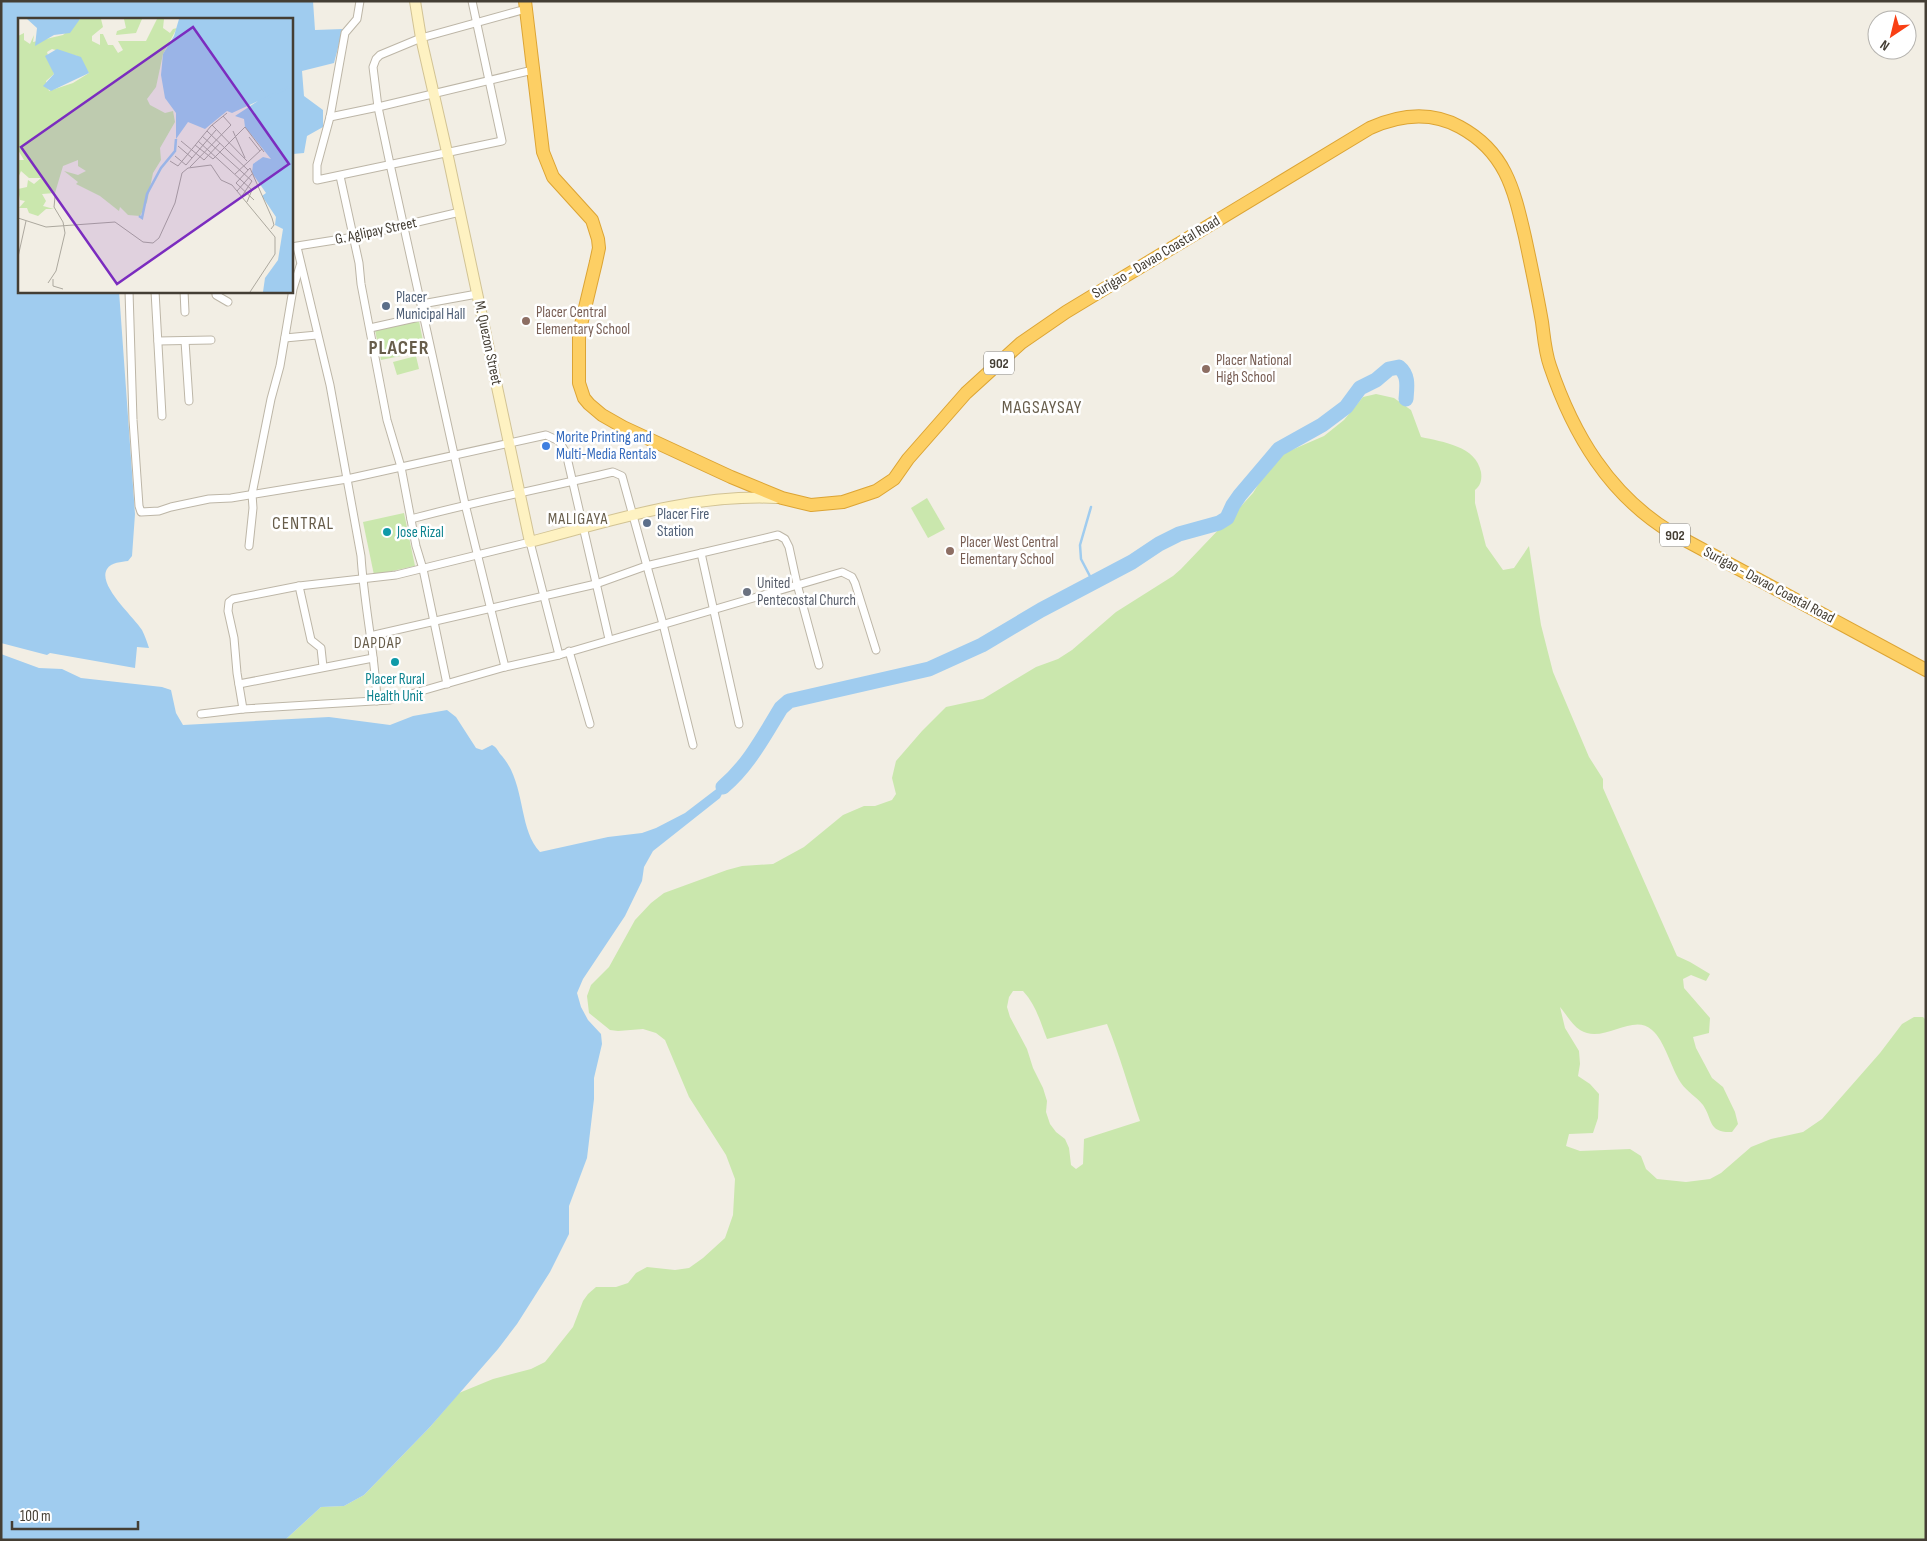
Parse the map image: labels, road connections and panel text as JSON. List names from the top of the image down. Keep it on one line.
{"streets":{"highway":["Surigao - Davao Coastal Road","902"],"street":["G. Aglipay Street","M. Quezon Street"]},"crossings":[["G. Aglipay Street","M. Quezon Street"]],"districts":["PLACER","MAGSAYSAY","MALIGAYA","CENTRAL","DAPDAP"],"places":["Placer Municipal Hall","Placer Central Elementary School","Placer National High School","Morite Printing and Multi-Media Rentals","Placer Fire Station","Jose Rizal","Placer West Central Elementary School","United Pentecostal Church","Placer Rural Health Unit"],"scale_bar":"100 m","north":"bottom left"}
